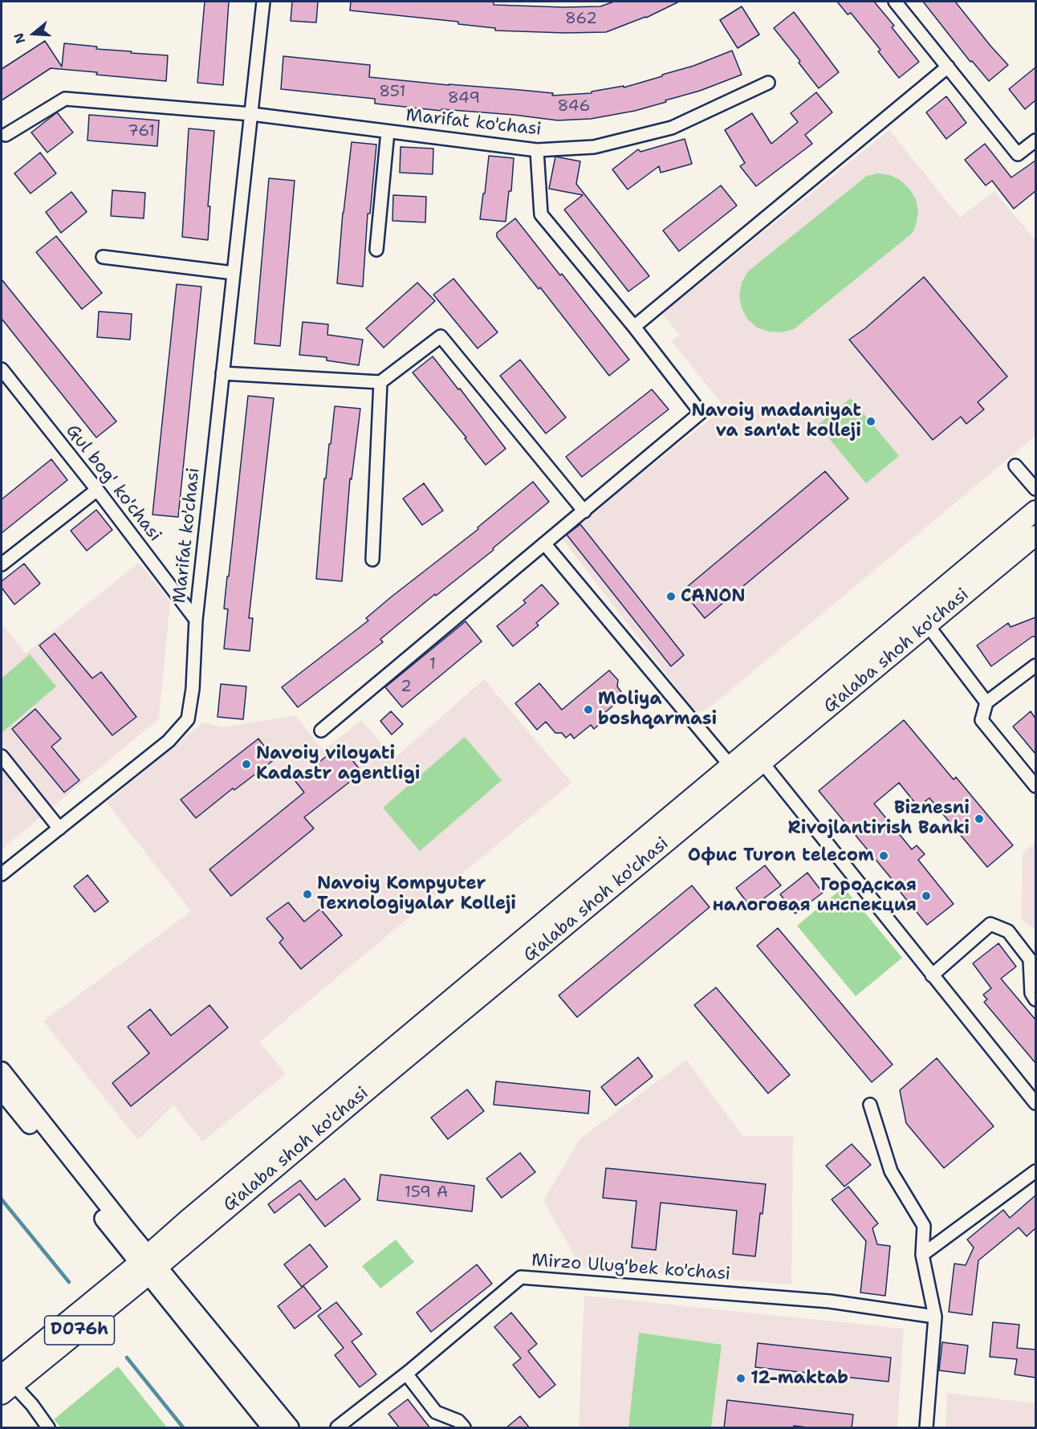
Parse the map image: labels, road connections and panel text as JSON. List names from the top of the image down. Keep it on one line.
{"streets":{"main road":["G'alaba shoh ko'chasi","D076h"],"street":["Marifat ko'chasi","Gul bog' ko'chasi","Mirzo Ulug'bek ko'chasi"]},"crossings":[["Marifat ko'chasi","Gul bog' ko'chasi"],["G'alaba shoh ko'chasi","D076h"]],"places":["Navoiy madaniyat va san'at kolleji","CANON","Moliya boshqarmasi","Navoiy viloyati Kadastr agentligi","Biznesni Rivojlantirish Banki","Офис Turon telecom","Navoiy Kompyuter Texnologiyalar Kolleji","Городская налоговая инспекция","12-maktab"],"house_numbers":["862","851","849","846","761","1","2","159 А"],"north":"left"}
